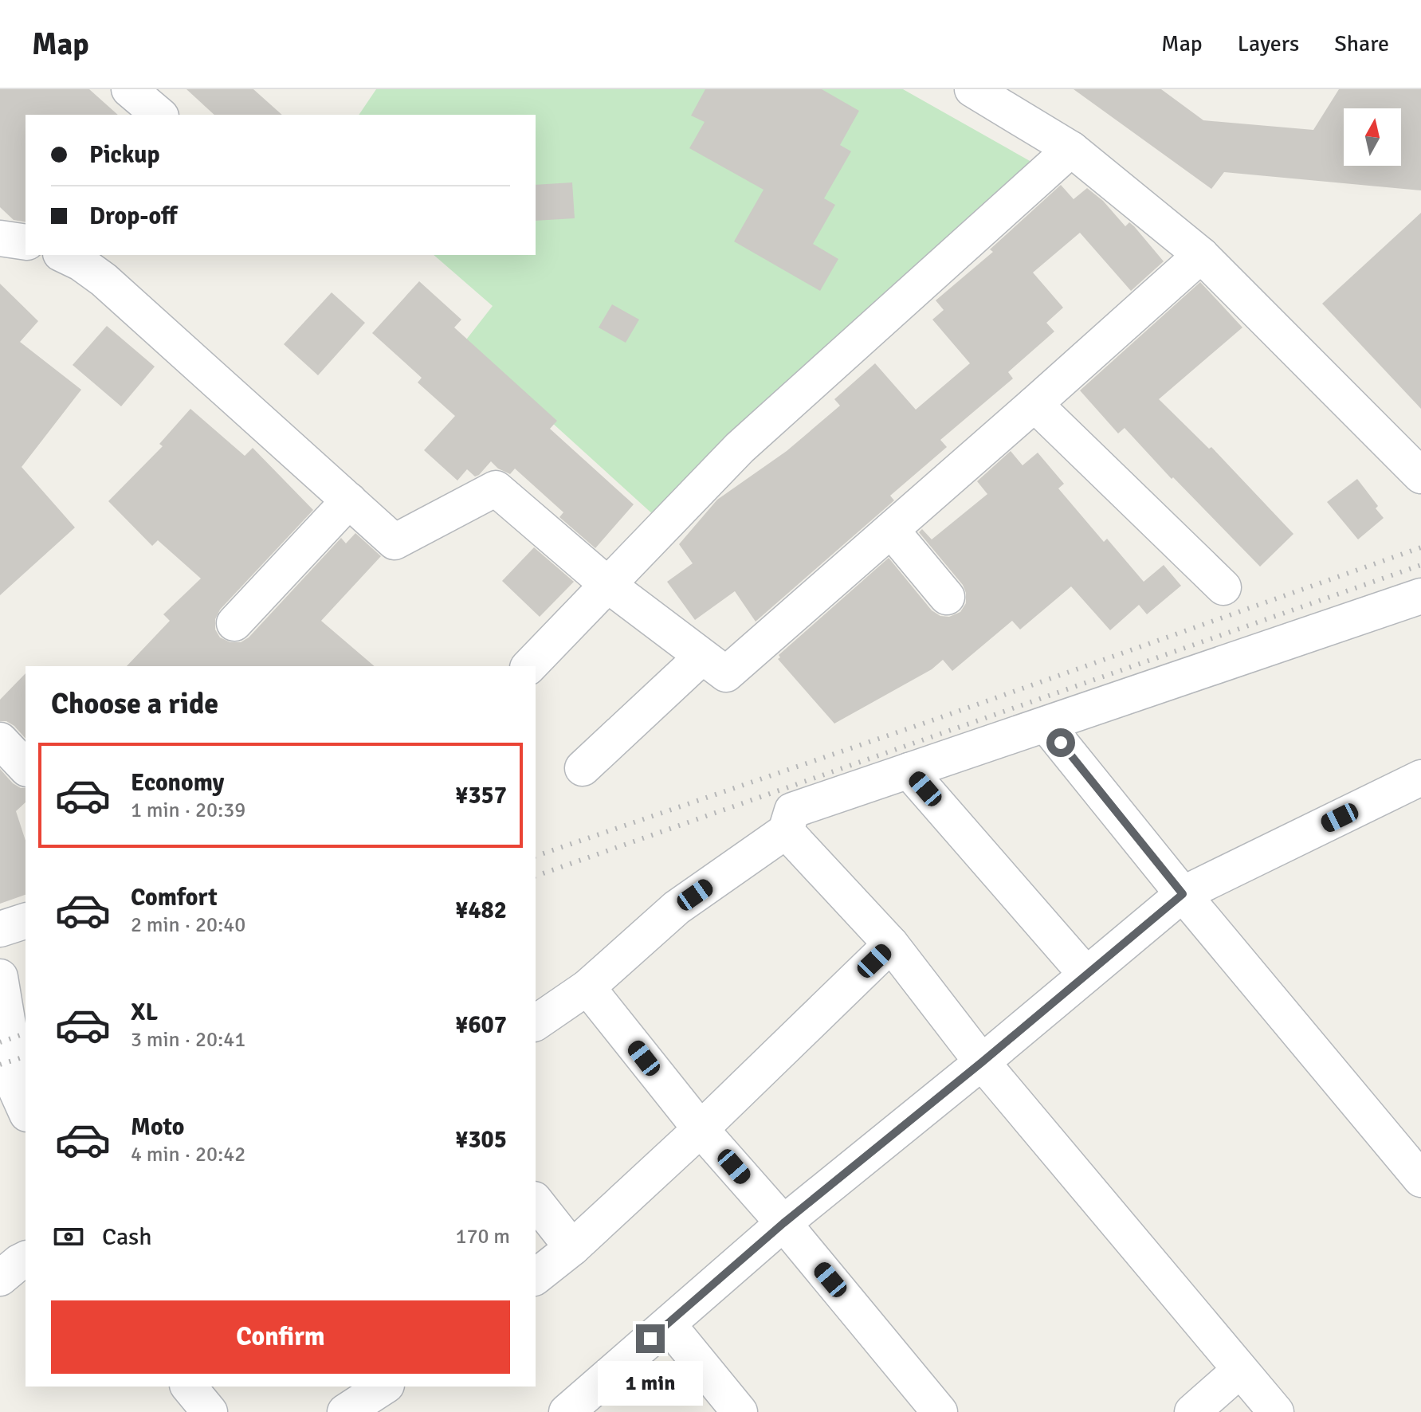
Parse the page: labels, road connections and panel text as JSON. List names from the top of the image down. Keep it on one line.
{"north":"top","page":{"header":"Map","nav":["Map","Layers","Share"],"banner":["Pickup","Drop-off"],"heading":"Choose a ride","list":[{"name":"Economy","note":"1 min · 20:39","value":"¥357"},{"name":"Comfort","note":"2 min · 20:40","value":"¥482"},{"name":"XL","note":"3 min · 20:41","value":"¥607"},{"name":"Moto","note":"4 min · 20:42","value":"¥305"}],"pay":["Cash","170 m"],"buttons":"Confirm","bubble":"1 min"}}
